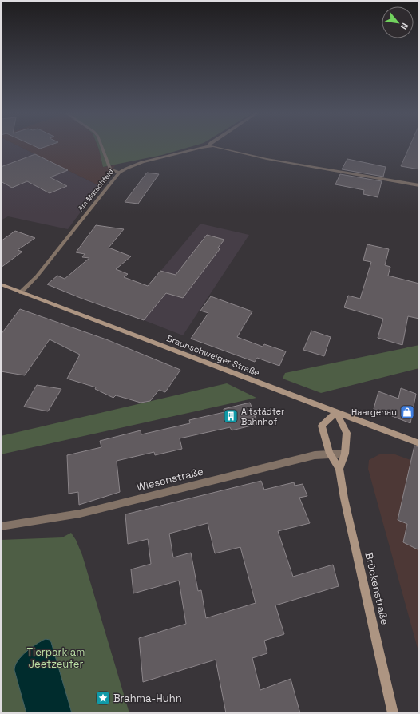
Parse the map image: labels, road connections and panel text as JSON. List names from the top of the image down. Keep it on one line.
{"streets":{"main road":["Braunschweiger Straße","Brückenstraße"],"street":["Am Marschfeld","Wiesenstraße"]},"crossings":[["Am Marschfeld","Braunschweiger Straße"],["Braunschweiger Straße","Brückenstraße"],["Wiesenstraße","Brückenstraße"]],"parks":["Tierpark am Jeetzeufer"],"places":{"shop":["Haargenau"],"building":["Altstädter Bahnhof"],"place":["Brahma-Huhn"]},"north":"bottom right"}
